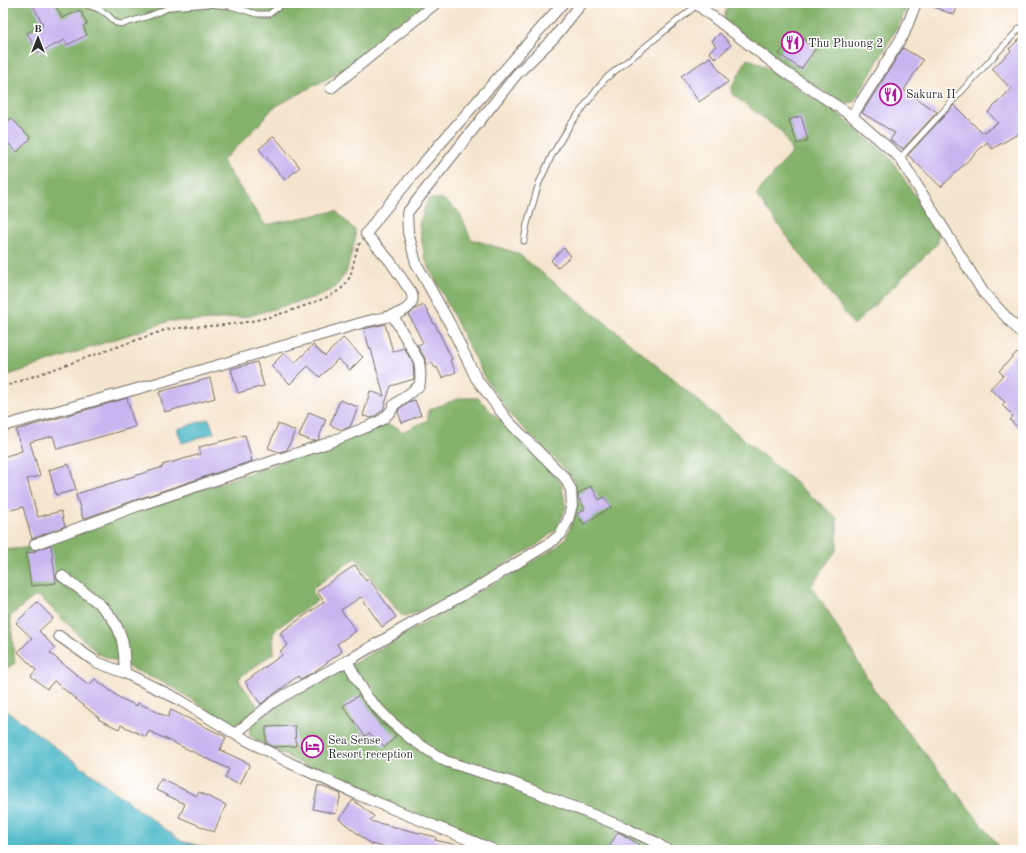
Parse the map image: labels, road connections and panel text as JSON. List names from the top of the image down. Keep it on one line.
{"places":{"restaurant":["Thu Phuong 2","Sakura II"],"hotel":["Sea Sense Resort reception"]},"north":"top"}
